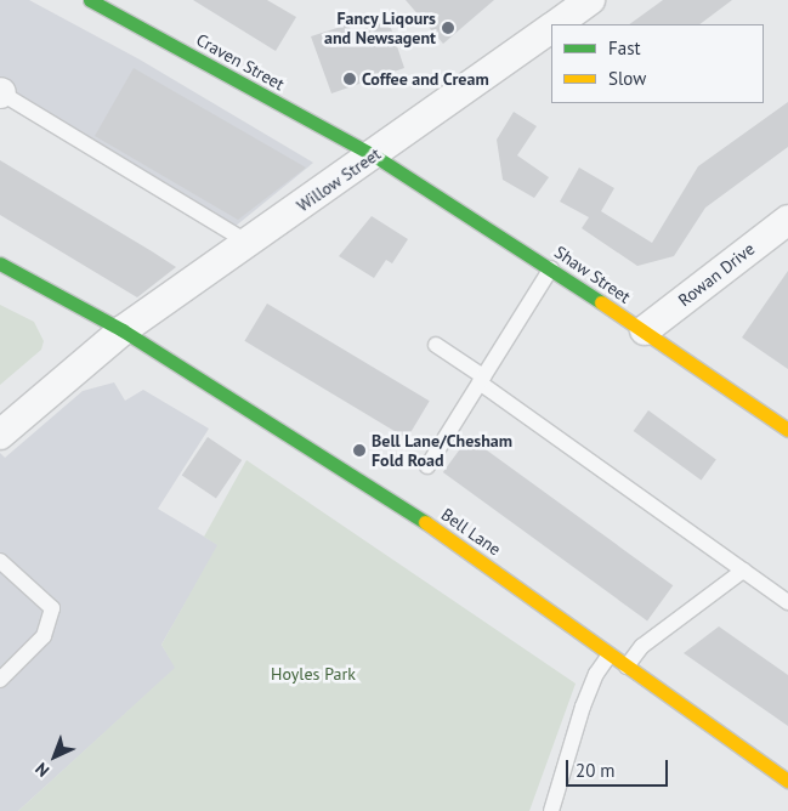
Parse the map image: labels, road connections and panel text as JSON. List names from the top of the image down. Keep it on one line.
{"streets":{"main road":["Craven Street","Shaw Street","Bell Lane"],"street":["Willow Street","Rowan Drive"]},"crossings":[["Craven Street","Willow Street"],["Craven Street","Shaw Street"],["Willow Street","Shaw Street"],["Willow Street","Bell Lane"],["Shaw Street","Rowan Drive"]],"parks":["Hoyles Park"],"places":["Fancy Liqours and Newsagent","Coffee and Cream","Bell Lane/Chesham Fold Road"],"legend":["Fast","Slow"],"scale_bar":"20 m","north":"bottom left"}
